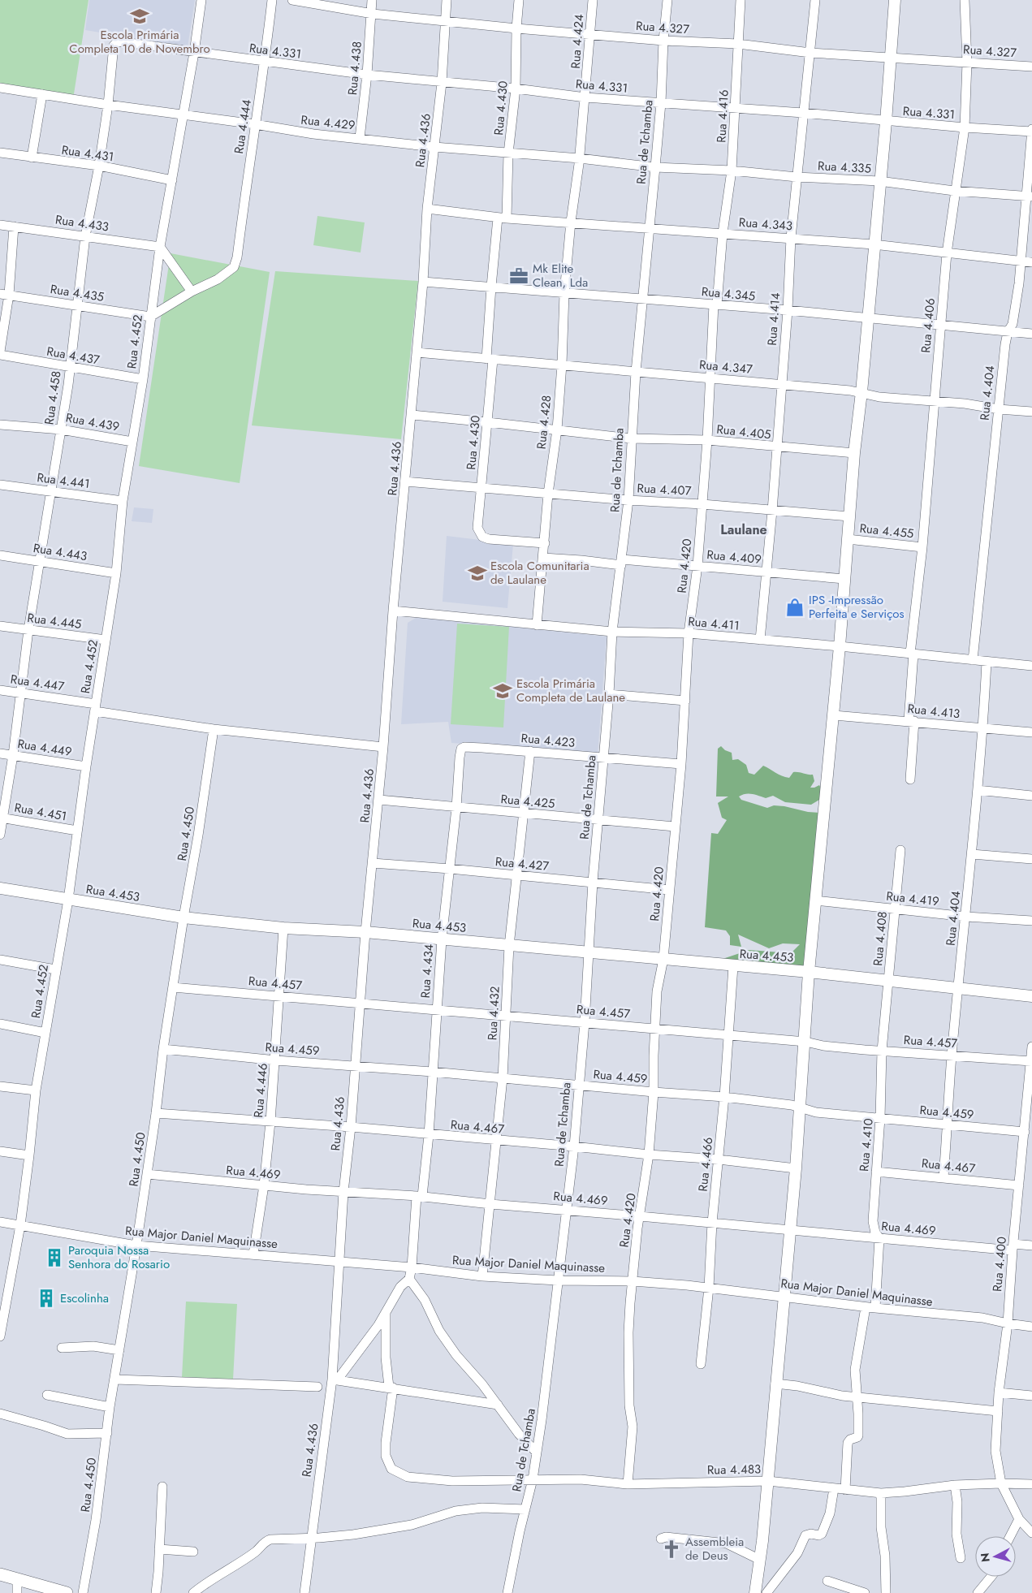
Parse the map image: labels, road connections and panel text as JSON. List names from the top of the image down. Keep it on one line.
{"streets":{"street":["Rua 4.327","Rua 4.424","Rua 4.331","Rua 4.438","Rua 4.430","Rua 4.416","Rua 4.429","Rua 4.444","Rua 4.436","Rua de Tchamba","Rua 4.431","Rua 4.335","Rua 4.433","Rua 4.343","Rua 4.435","Rua 4.345","Rua 4.414","Rua 4.406","Rua 4.452","Rua 4.437","Rua 4.347","Rua 4.404","Rua 4.458","Rua 4.439","Rua 4.428","Rua 4.405","Rua 4.441","Rua 4.407","Rua 4.455","Rua 4.443","Rua 4.409","Rua 4.420","Rua 4.445","Rua 4.411","Rua 4.447","Rua 4.413","Rua 4.423","Rua 4.449","Rua 4.425","Rua 4.451","Rua 4.450","Rua 4.427","Rua 4.453","Rua 4.419","Rua 4.408","Rua 4.434","Rua 4.457","Rua 4.432","Rua 4.459","Rua 4.446","Rua 4.467","Rua 4.410","Rua 4.466","Rua 4.469","Rua Major Daniel Maquinasse","Rua 4.400","Rua 4.483"]},"crossings":[["Rua 4.327","Rua 4.424"],["Rua 4.327","Rua 4.438"],["Rua 4.327","Rua 4.430"],["Rua 4.327","Rua 4.416"],["Rua 4.327","Rua 4.436"],["Rua 4.327","Rua de Tchamba"],["Rua 4.327","Rua 4.414"],["Rua 4.327","Rua 4.406"],["Rua 4.424","Rua 4.331"],["Rua 4.424","Rua 4.429"],["Rua 4.424","Rua 4.343"],["Rua 4.424","Rua 4.428"],["Rua 4.331","Rua 4.438"],["Rua 4.331","Rua 4.430"],["Rua 4.331","Rua 4.416"],["Rua 4.331","Rua 4.444"],["Rua 4.331","Rua 4.436"],["Rua 4.331","Rua de Tchamba"],["Rua 4.331","Rua 4.414"],["Rua 4.331","Rua 4.406"],["Rua 4.331","Rua 4.452"],["Rua 4.331","Rua 4.404"],["Rua 4.331","Rua 4.458"],["Rua 4.438","Rua 4.429"],["Rua 4.430","Rua 4.429"],["Rua 4.430","Rua 4.343"],["Rua 4.430","Rua 4.345"],["Rua 4.430","Rua 4.347"],["Rua 4.430","Rua 4.428"],["Rua 4.430","Rua 4.405"],["Rua 4.430","Rua 4.407"],["Rua 4.416","Rua 4.335"],["Rua 4.416","Rua 4.343"],["Rua 4.416","Rua 4.345"],["Rua 4.416","Rua 4.420"],["Rua 4.429","Rua 4.444"],["Rua 4.429","Rua 4.436"],["Rua 4.429","Rua de Tchamba"],["Rua 4.429","Rua 4.335"],["Rua 4.429","Rua 4.452"],["Rua 4.429","Rua 4.458"],["Rua 4.436","Rua 4.343"],["Rua 4.436","Rua 4.345"],["Rua 4.436","Rua 4.347"],["Rua 4.436","Rua 4.405"],["Rua 4.436","Rua 4.407"],["Rua 4.436","Rua 4.411"],["Rua 4.436","Rua 4.447"],["Rua 4.436","Rua 4.425"],["Rua 4.436","Rua 4.427"],["Rua 4.436","Rua 4.453"],["Rua 4.436","Rua 4.457"],["Rua 4.436","Rua 4.459"],["Rua 4.436","Rua 4.467"],["Rua 4.436","Rua 4.469"],["Rua 4.436","Rua Major Daniel Maquinasse"],["Rua de Tchamba","Rua 4.335"],["Rua de Tchamba","Rua 4.343"],["Rua de Tchamba","Rua 4.345"],["Rua de Tchamba","Rua 4.347"],["Rua de Tchamba","Rua 4.405"],["Rua de Tchamba","Rua 4.407"],["Rua de Tchamba","Rua 4.409"],["Rua de Tchamba","Rua 4.411"],["Rua de Tchamba","Rua 4.423"],["Rua de Tchamba","Rua 4.425"],["Rua de Tchamba","Rua 4.427"],["Rua de Tchamba","Rua 4.453"],["Rua de Tchamba","Rua 4.457"],["Rua de Tchamba","Rua 4.459"],["Rua de Tchamba","Rua 4.467"],["Rua de Tchamba","Rua 4.469"],["Rua de Tchamba","Rua Major Daniel Maquinasse"],["Rua de Tchamba","Rua 4.483"],["Rua 4.431","Rua 4.452"],["Rua 4.431","Rua 4.458"],["Rua 4.335","Rua 4.414"],["Rua 4.335","Rua 4.406"],["Rua 4.335","Rua 4.404"],["Rua 4.433","Rua 4.452"],["Rua 4.433","Rua 4.458"],["Rua 4.343","Rua 4.414"],["Rua 4.343","Rua 4.406"],["Rua 4.343","Rua 4.404"],["Rua 4.343","Rua 4.428"],["Rua 4.435","Rua 4.452"],["Rua 4.435","Rua 4.458"],["Rua 4.345","Rua 4.414"],["Rua 4.345","Rua 4.406"],["Rua 4.345","Rua 4.404"],["Rua 4.345","Rua 4.428"],["Rua 4.345","Rua 4.420"],["Rua 4.414","Rua 4.347"],["Rua 4.414","Rua 4.405"],["Rua 4.414","Rua 4.407"],["Rua 4.414","Rua 4.409"],["Rua 4.414","Rua 4.411"],["Rua 4.406","Rua 4.347"],["Rua 4.406","Rua 4.455"],["Rua 4.406","Rua 4.411"],["Rua 4.406","Rua 4.413"],["Rua 4.452","Rua 4.437"],["Rua 4.452","Rua 4.458"],["Rua 4.452","Rua 4.439"],["Rua 4.452","Rua 4.441"],["Rua 4.452","Rua 4.443"],["Rua 4.452","Rua 4.445"],["Rua 4.452","Rua 4.447"],["Rua 4.452","Rua 4.449"],["Rua 4.452","Rua 4.451"],["Rua 4.452","Rua 4.453"],["Rua 4.452","Rua Major Daniel Maquinasse"],["Rua 4.437","Rua 4.458"],["Rua 4.347","Rua 4.404"],["Rua 4.347","Rua 4.428"],["Rua 4.347","Rua 4.420"],["Rua 4.404","Rua 4.411"],["Rua 4.404","Rua 4.413"],["Rua 4.404","Rua 4.453"],["Rua 4.404","Rua 4.419"],["Rua 4.404","Rua 4.457"],["Rua 4.404","Rua 4.459"],["Rua 4.404","Rua 4.467"],["Rua 4.458","Rua 4.439"],["Rua 4.458","Rua 4.441"],["Rua 4.458","Rua 4.443"],["Rua 4.458","Rua 4.445"],["Rua 4.458","Rua 4.447"],["Rua 4.458","Rua 4.449"],["Rua 4.458","Rua 4.451"],["Rua 4.428","Rua 4.405"],["Rua 4.428","Rua 4.407"],["Rua 4.428","Rua 4.409"],["Rua 4.428","Rua 4.411"],["Rua 4.405","Rua 4.420"],["Rua 4.407","Rua 4.420"],["Rua 4.409","Rua 4.420"],["Rua 4.420","Rua 4.411"],["Rua 4.420","Rua 4.423"],["Rua 4.420","Rua 4.425"],["Rua 4.420","Rua 4.427"],["Rua 4.420","Rua 4.453"],["Rua 4.420","Rua 4.457"],["Rua 4.420","Rua 4.459"],["Rua 4.420","Rua 4.467"],["Rua 4.420","Rua 4.469"],["Rua 4.420","Rua Major Daniel Maquinasse"],["Rua 4.420","Rua 4.483"],["Rua 4.447","Rua 4.450"],["Rua 4.423","Rua 4.434"],["Rua 4.423","Rua 4.432"],["Rua 4.425","Rua 4.434"],["Rua 4.425","Rua 4.432"],["Rua 4.450","Rua 4.453"],["Rua 4.450","Rua 4.457"],["Rua 4.450","Rua 4.459"],["Rua 4.450","Rua 4.467"],["Rua 4.450","Rua 4.469"],["Rua 4.450","Rua Major Daniel Maquinasse"],["Rua 4.427","Rua 4.434"],["Rua 4.427","Rua 4.432"],["Rua 4.453","Rua 4.408"],["Rua 4.453","Rua 4.434"],["Rua 4.453","Rua 4.432"],["Rua 4.453","Rua 4.446"],["Rua 4.453","Rua 4.410"],["Rua 4.453","Rua 4.466"],["Rua 4.419","Rua 4.408"],["Rua 4.408","Rua 4.410"],["Rua 4.434","Rua 4.457"],["Rua 4.434","Rua 4.459"],["Rua 4.434","Rua 4.467"],["Rua 4.434","Rua 4.469"],["Rua 4.434","Rua Major Daniel Maquinasse"],["Rua 4.457","Rua 4.432"],["Rua 4.457","Rua 4.446"],["Rua 4.457","Rua 4.410"],["Rua 4.457","Rua 4.466"],["Rua 4.457","Rua 4.400"],["Rua 4.432","Rua 4.459"],["Rua 4.432","Rua 4.467"],["Rua 4.432","Rua 4.469"],["Rua 4.432","Rua Major Daniel Maquinasse"],["Rua 4.459","Rua 4.446"],["Rua 4.459","Rua 4.410"],["Rua 4.459","Rua 4.466"],["Rua 4.459","Rua 4.400"],["Rua 4.446","Rua 4.467"],["Rua 4.446","Rua 4.469"],["Rua 4.446","Rua Major Daniel Maquinasse"],["Rua 4.467","Rua 4.410"],["Rua 4.467","Rua 4.466"],["Rua 4.467","Rua 4.400"],["Rua 4.410","Rua 4.469"],["Rua 4.410","Rua Major Daniel Maquinasse"],["Rua 4.410","Rua 4.483"],["Rua 4.466","Rua 4.469"],["Rua 4.466","Rua Major Daniel Maquinasse"],["Rua 4.469","Rua 4.400"],["Rua Major Daniel Maquinasse","Rua 4.400"],["Rua 4.400","Rua 4.483"]],"districts":["Laulane"],"places":{"school or university":["Escola Primária Completa 10 de Novembro","Escola Comunitaria de Laulane","Escola Primária Completa de Laulane"],"office":["Mk Elite Clean, Lda"],"shop":["IPS -Impressão Perfeita e Serviços"],"building":["Paroquia Nossa Senhora do Rosario","Escolinha"],"church":["Assembleia de Deus"]},"north":"left"}
